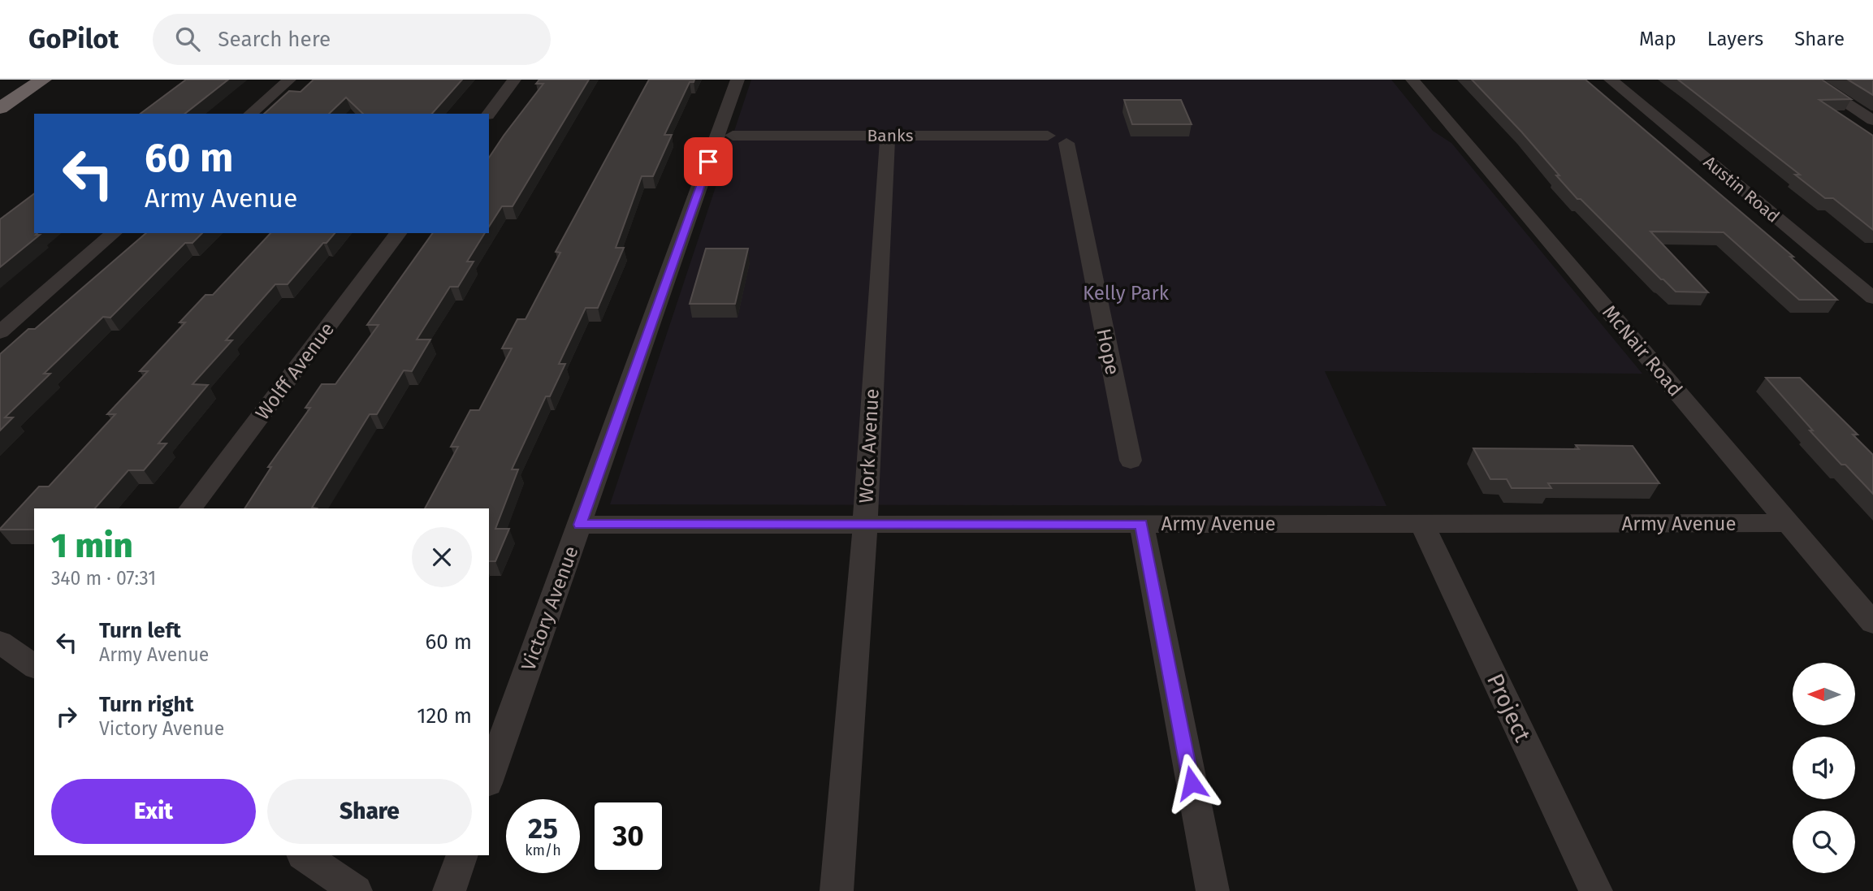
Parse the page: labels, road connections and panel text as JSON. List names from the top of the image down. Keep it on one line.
{"streets":{"street":["Banks","Austin Road","McNair Road","Hope","Wolff Avenue","Work Avenue","Army Avenue","Victory Avenue","Project"]},"crossings":[["Banks","Work Avenue"],["McNair Road","Army Avenue"],["Work Avenue","Army Avenue"],["Army Avenue","Victory Avenue"],["Army Avenue","Project"]],"parks":["Kelly Park"],"north":"left","page":{"header":"GoPilot","search":"Search here","nav":["Map","Layers","Share"],"turn":["60 m","Army Avenue"],"heading":["1 min","340 m · 07:31"],"list":[{"name":"Turn left","note":"Army Avenue","value":"60 m"},{"name":"Turn right","note":"Victory Avenue","value":"120 m"}],"buttons":["Exit","Share"],"speed":"25 km/h","limit":"30"}}
